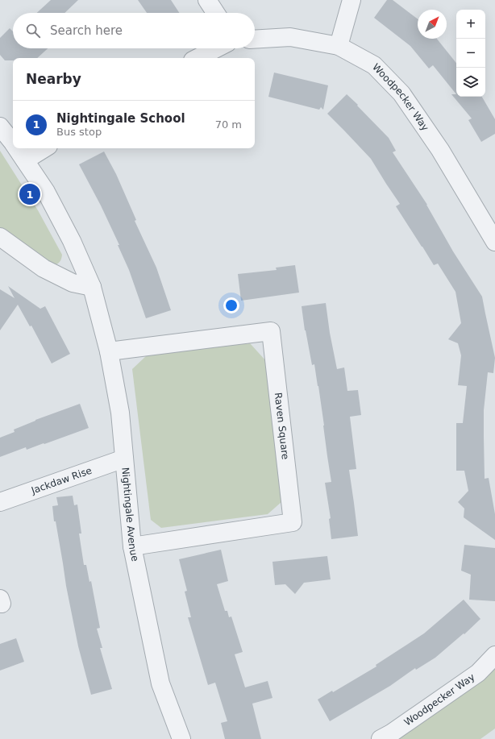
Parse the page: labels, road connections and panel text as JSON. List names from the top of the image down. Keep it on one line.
{"streets":{"street":["Woodpecker Way","Raven Square","Jackdaw Rise","Nightingale Avenue"]},"crossings":[["Raven Square","Nightingale Avenue"],["Jackdaw Rise","Nightingale Avenue"]],"north":"top right","page":{"map_buttons":["+","−"],"search":"Search here","heading":"Nearby","list":[{"mark":"1","name":"Nightingale School","note":"Bus stop","value":"70 m"}],"pins":"1"}}
